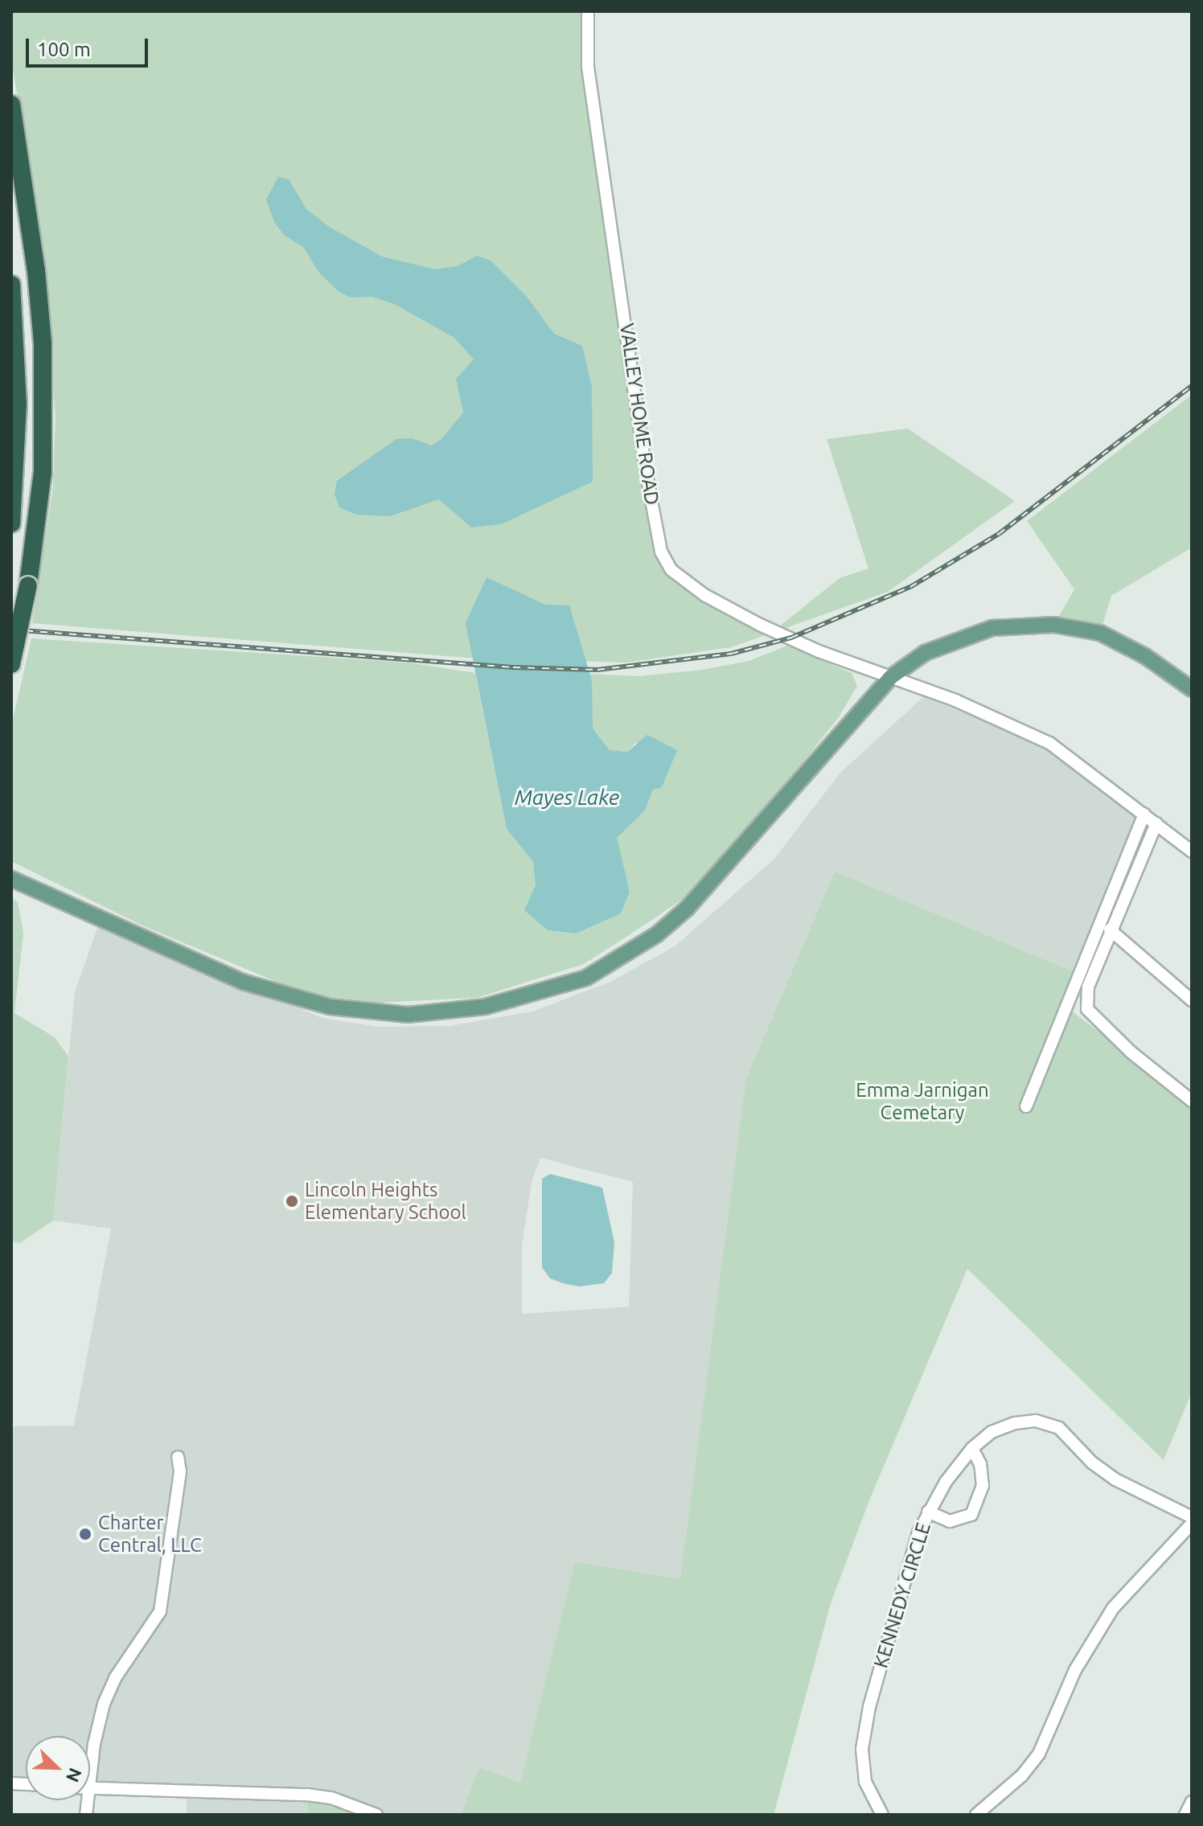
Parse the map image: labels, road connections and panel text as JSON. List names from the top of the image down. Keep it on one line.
{"streets":{"street":["VALLEY HOME ROAD","KENNEDY CIRCLE"]},"water":["Mayes Lake"],"parks":["Emma Jarnigan Cemetary"],"places":["Lincoln Heights Elementary School","Charter Central, LLC"],"scale_bar":"100 m","north":"bottom right"}
